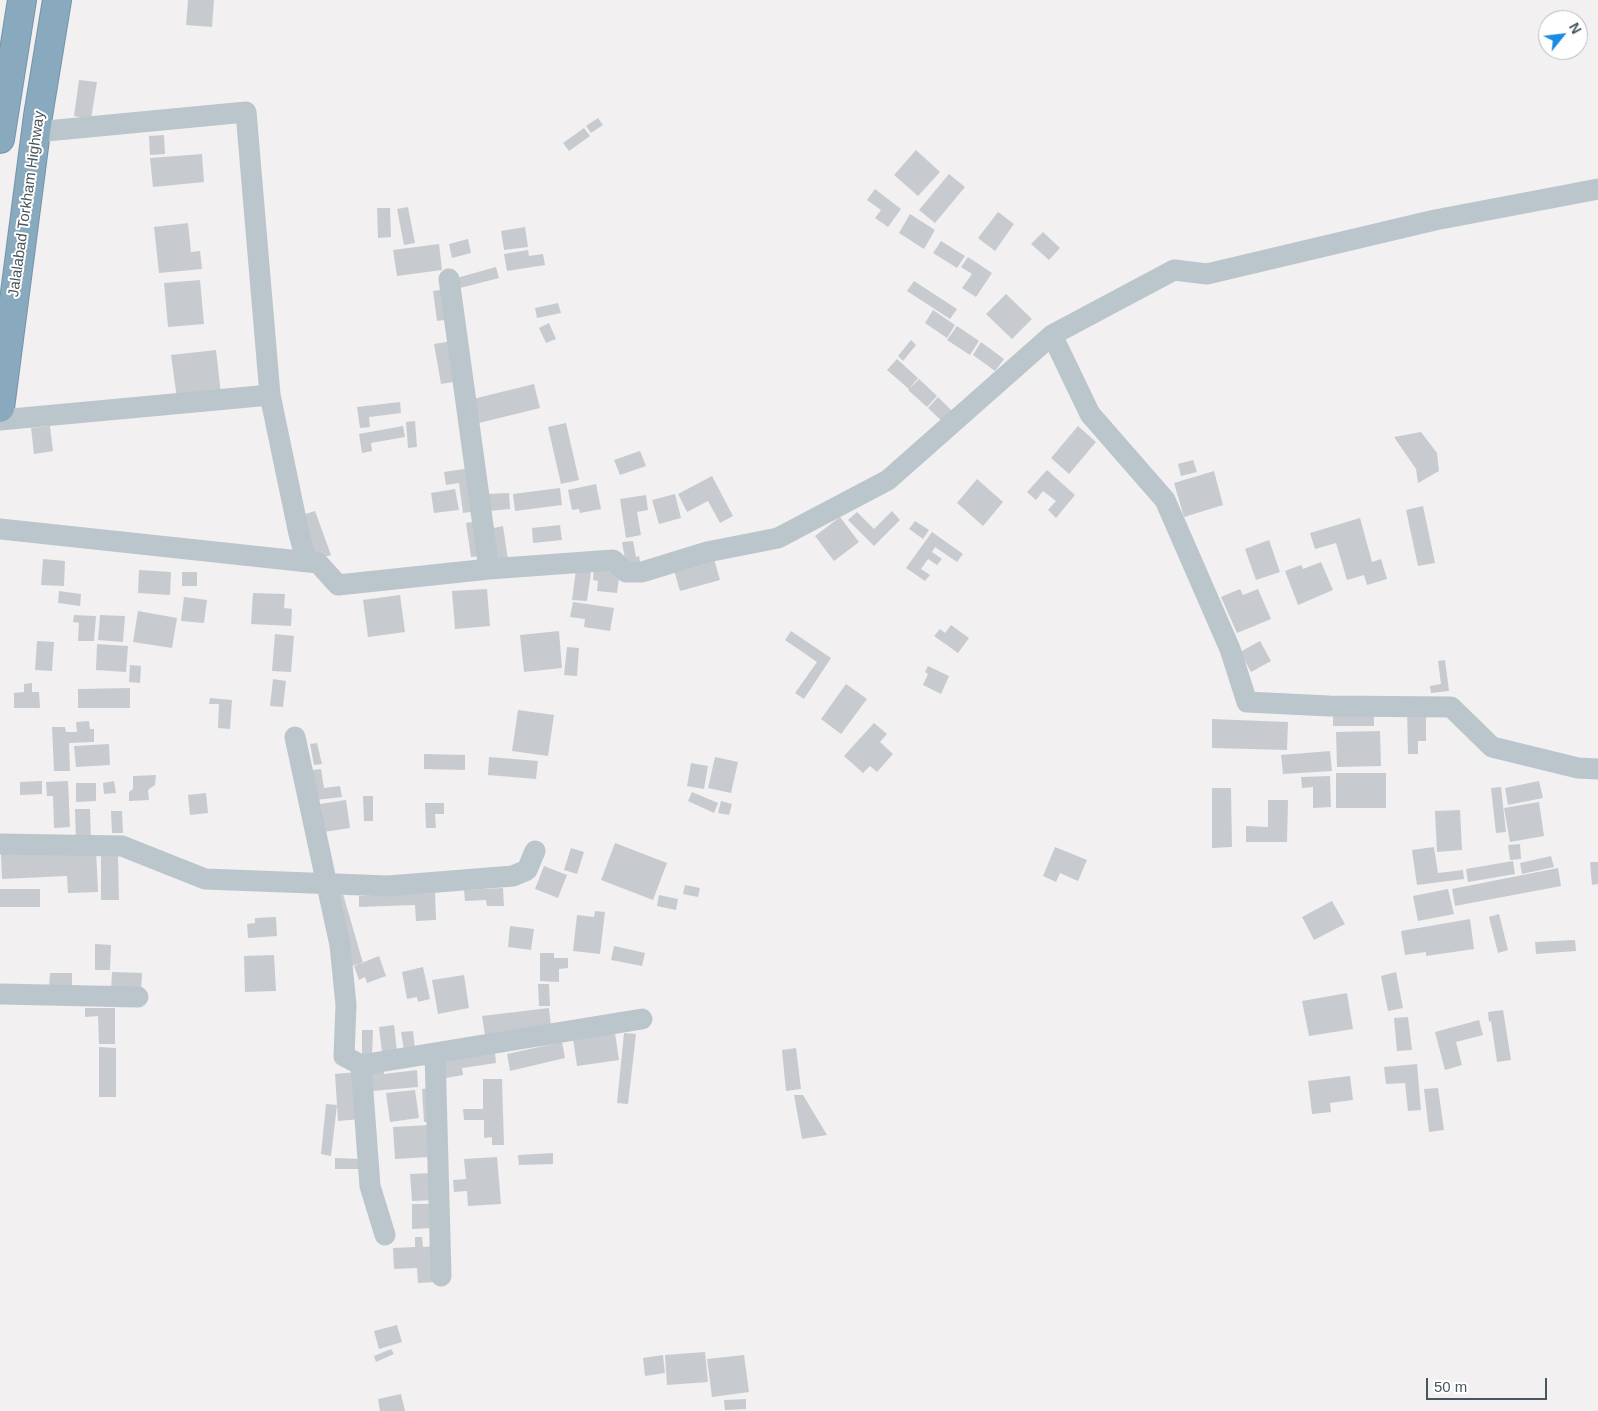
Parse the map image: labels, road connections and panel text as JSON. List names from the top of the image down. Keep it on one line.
{"streets":{"highway":["Jalalabad Torkham Highway"]},"scale_bar":"50 m","north":"top right"}
